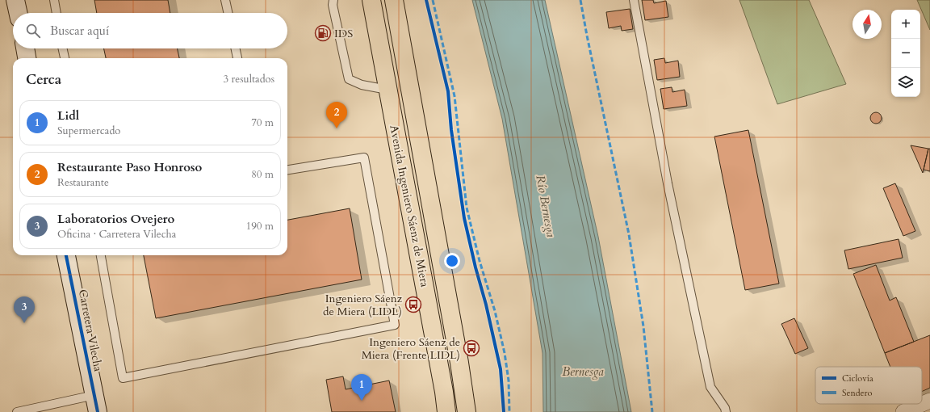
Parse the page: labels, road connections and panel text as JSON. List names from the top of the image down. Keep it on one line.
{"streets":{"main road":["Avenida Ingeniero Sáenz de Miera"],"street":["Carretera Vilecha"]},"water":["Río Bernesga","Bernesga"],"places":{"fuel station":["IDS"],"bus stop":["Ingeniero Sáenz de Miera (LIDL)","Ingeniero Sáenz de Miera (Frente LIDL)"]},"legend":["Ciclovía","Sendero"],"north":"top","page":{"map_buttons":["+","−"],"search":"Buscar aquí","heading":["Cerca","3 resultados"],"list":[{"mark":"1","name":"Lidl","note":"Supermercado","value":"70 m"},{"mark":"2","name":"Restaurante Paso Honroso","note":"Restaurante","value":"80 m"},{"mark":"3","name":"Laboratorios Ovejero","note":"Oficina · Carretera Vilecha","value":"190 m"}],"pins":["2","3","1"]}}
